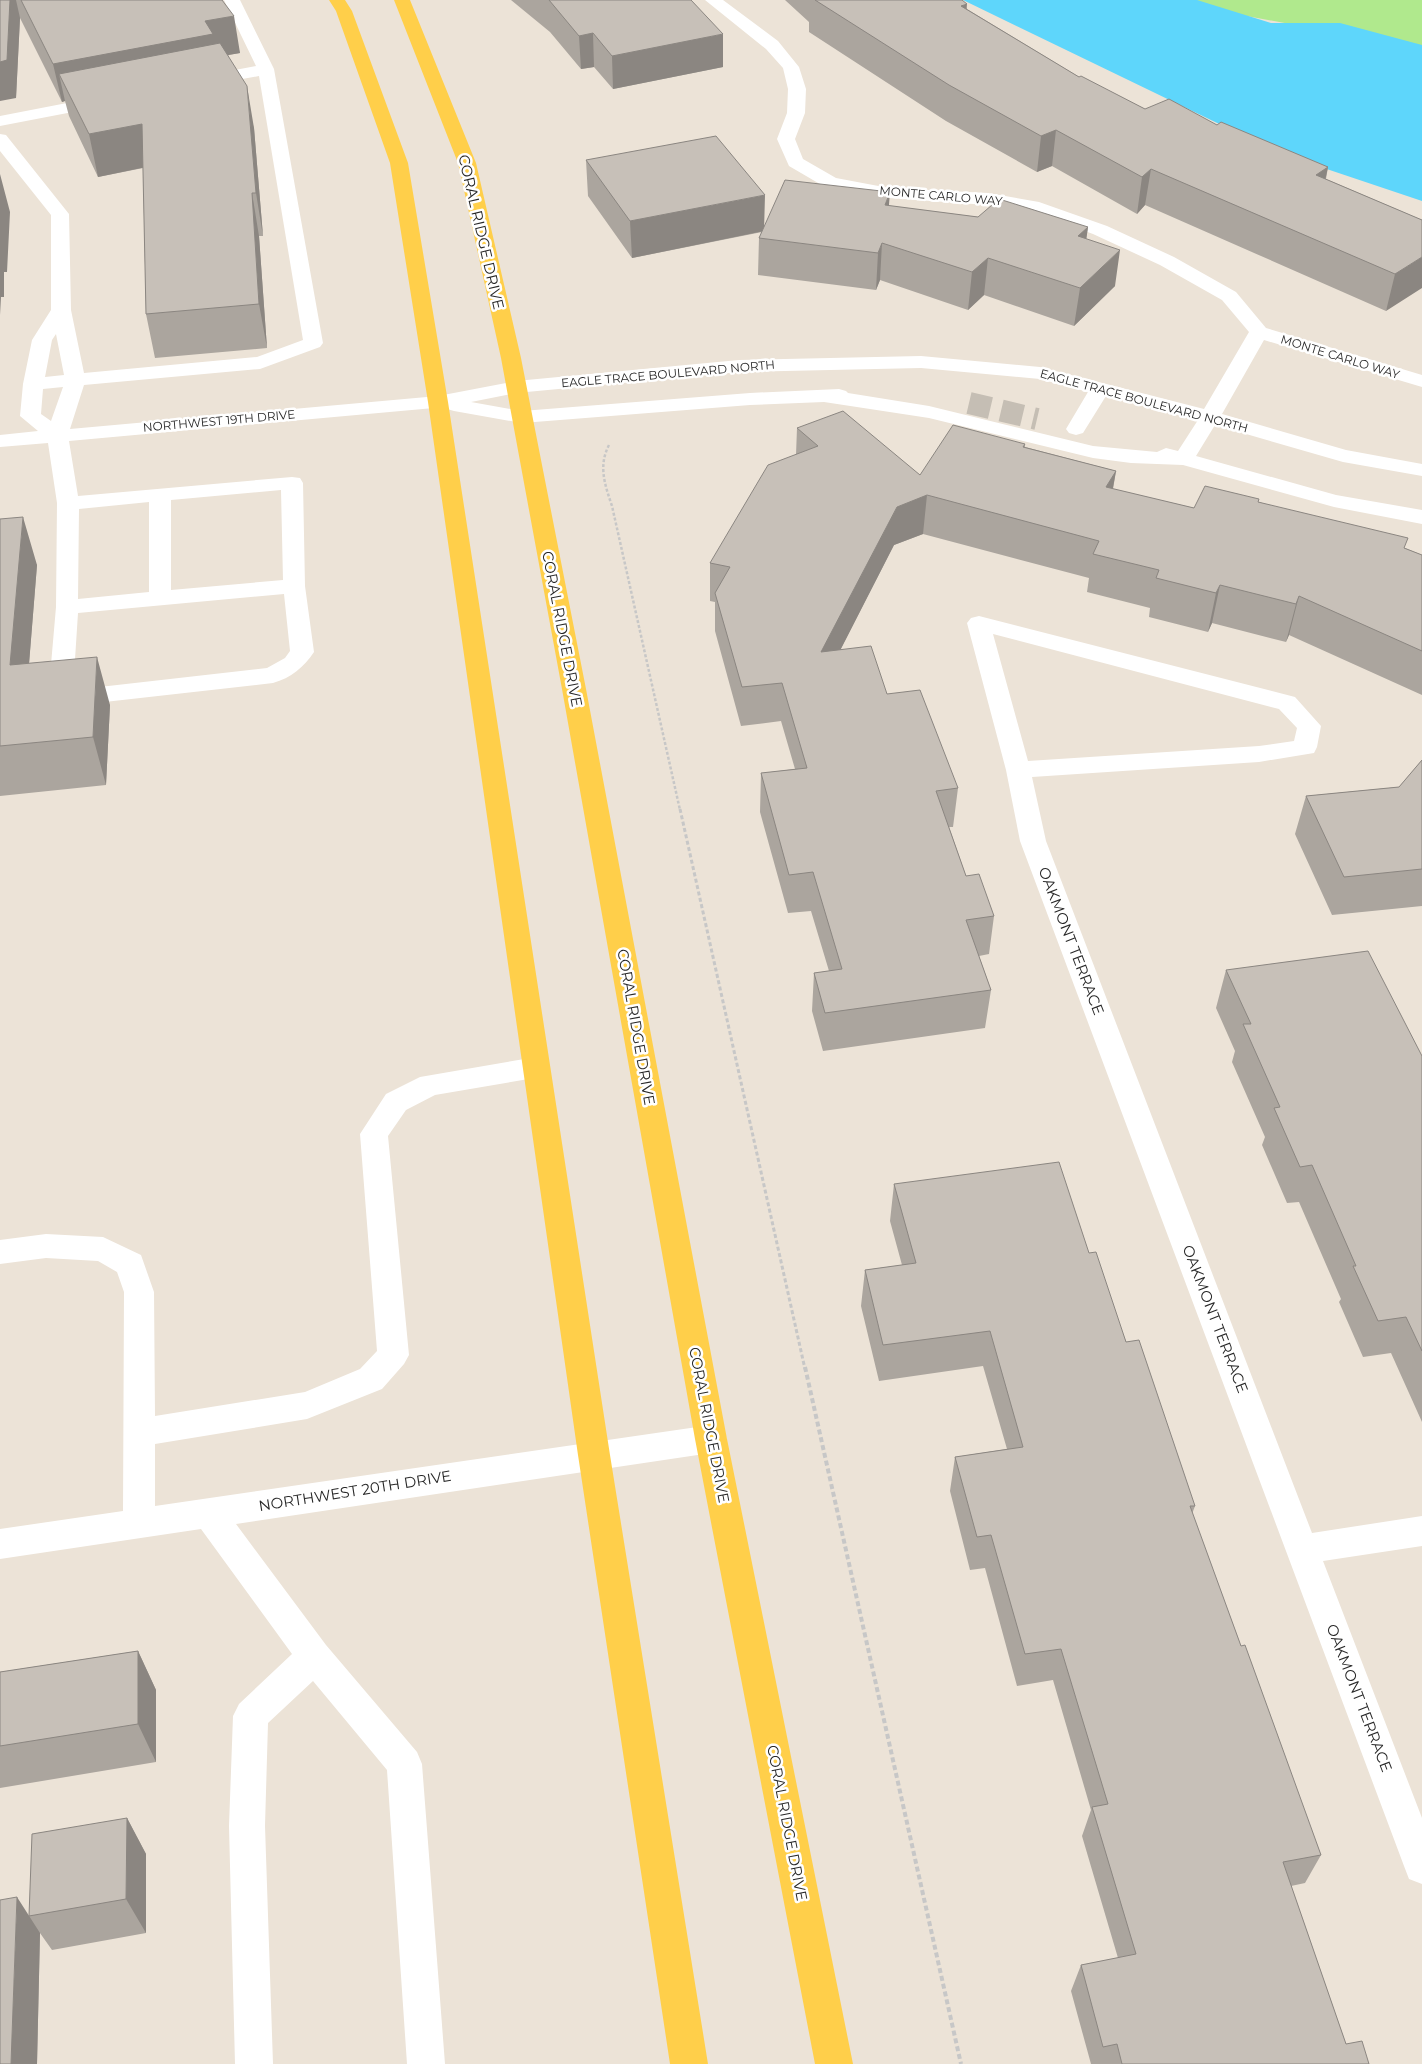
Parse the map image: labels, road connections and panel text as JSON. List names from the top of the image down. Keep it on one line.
{"streets":{"main road":["CORAL RIDGE DRIVE"],"street":["MONTE CARLO WAY","EAGLE TRACE BOULEVARD NORTH","NORTHWEST 19TH DRIVE","OAKMONT TERRACE","NORTHWEST 20TH DRIVE"]},"crossings":[["CORAL RIDGE DRIVE","EAGLE TRACE BOULEVARD NORTH"],["CORAL RIDGE DRIVE","NORTHWEST 20TH DRIVE"],["EAGLE TRACE BOULEVARD NORTH","NORTHWEST 19TH DRIVE"]]}
